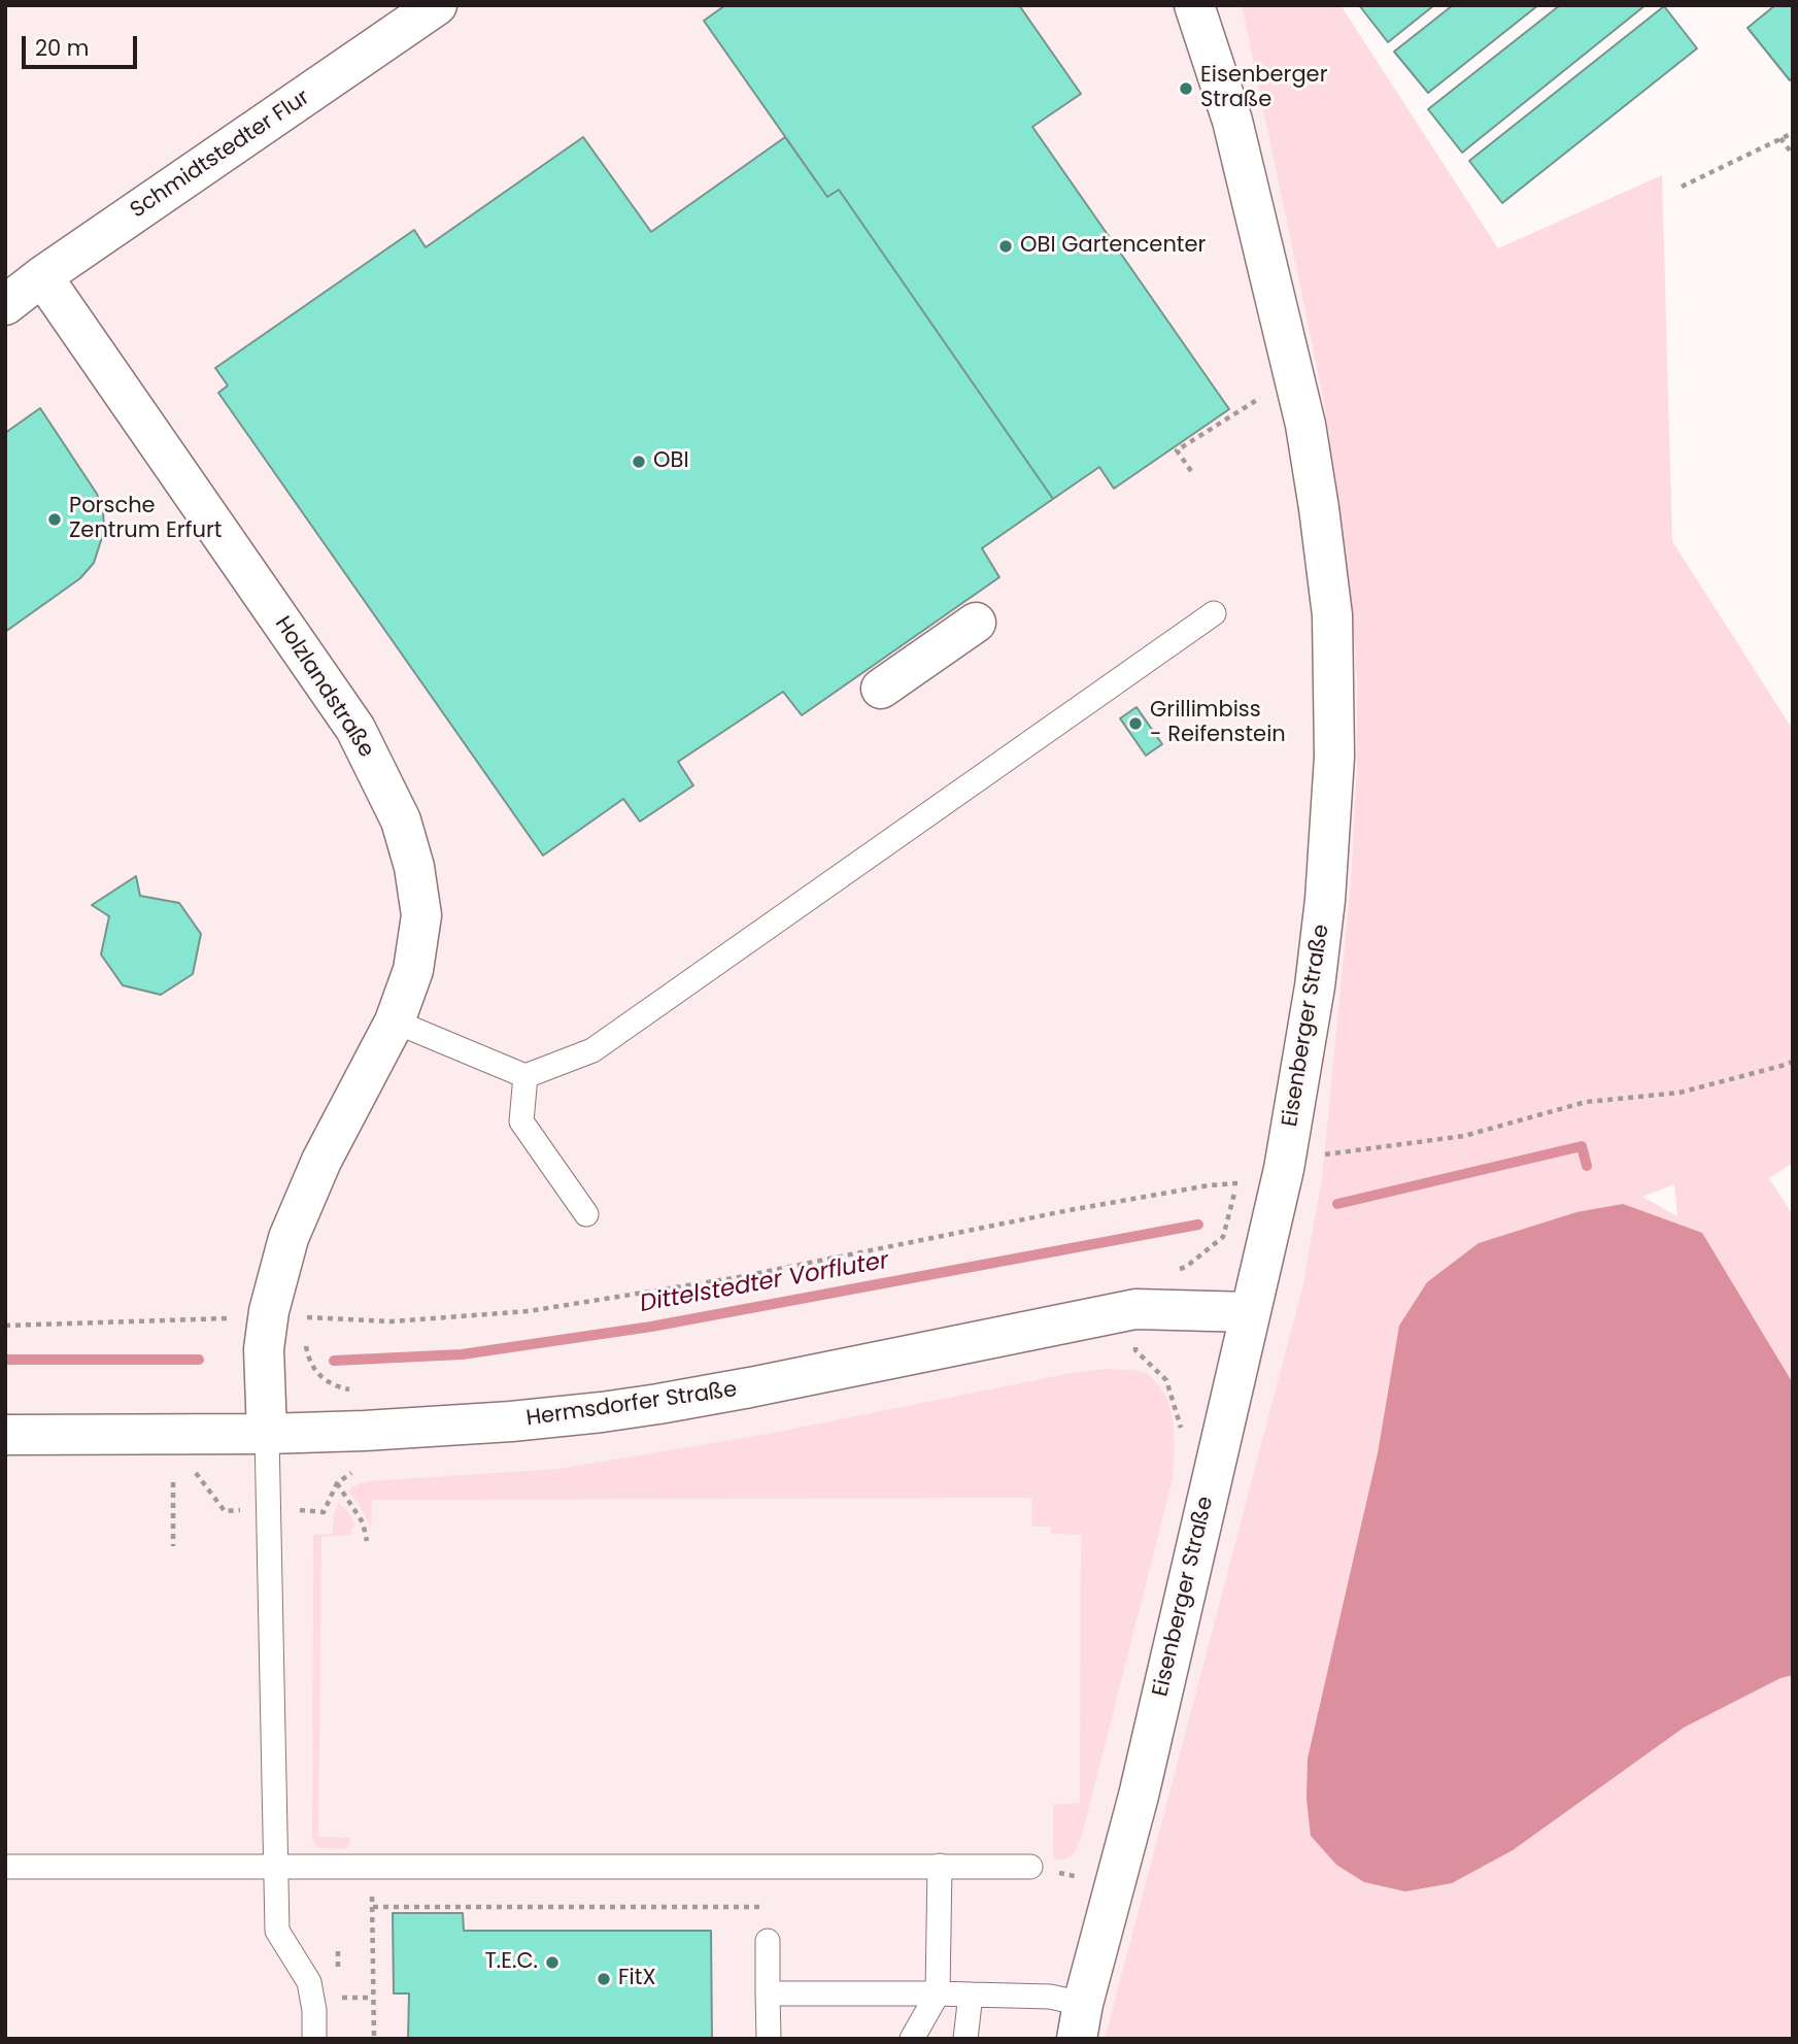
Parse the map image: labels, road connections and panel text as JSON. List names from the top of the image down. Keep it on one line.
{"streets":{"street":["Schmidtstedter Flur","Holzlandstraße","Eisenberger Straße","Hermsdorfer Straße"]},"crossings":[["Schmidtstedter Flur","Holzlandstraße"],["Holzlandstraße","Hermsdorfer Straße"],["Eisenberger Straße","Hermsdorfer Straße"]],"water":["Dittelstedter Vorfluter"],"places":["Eisenberger Straße","OBI Gartencenter","OBI","Porsche Zentrum Erfurt","Grillimbiss - Reifenstein","T.E.C.","FitX"],"scale_bar":"20 m"}
